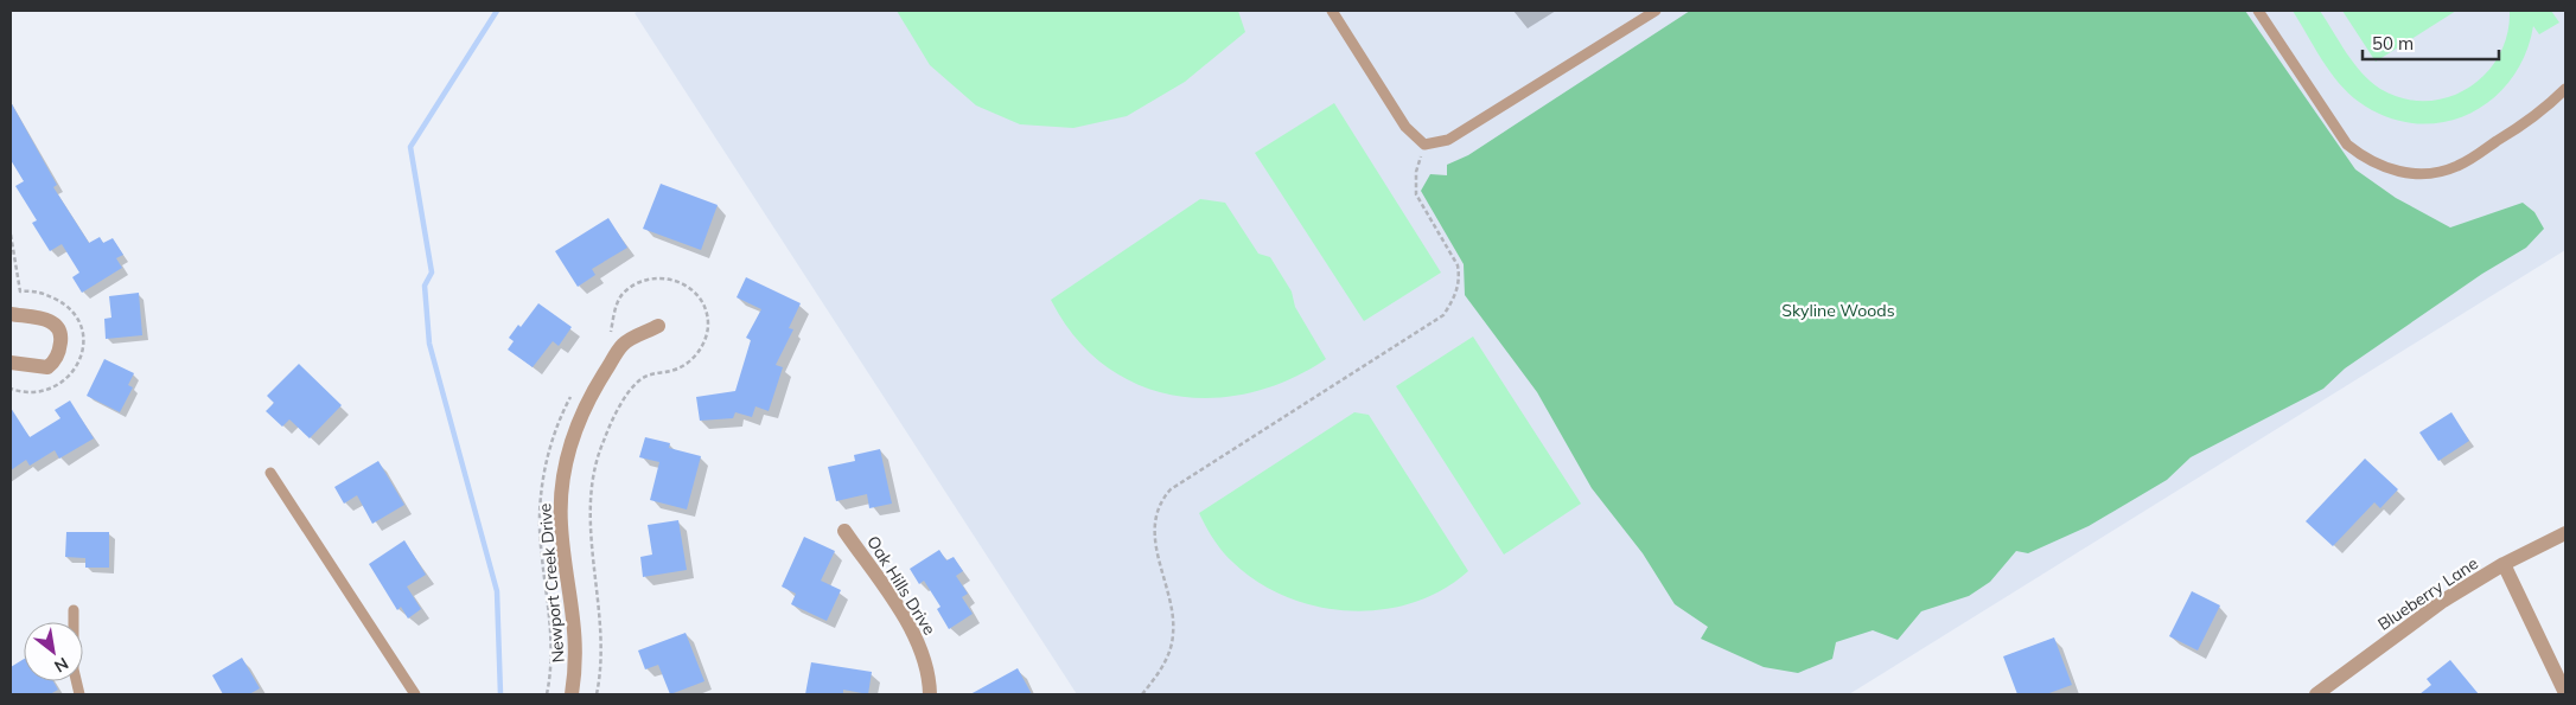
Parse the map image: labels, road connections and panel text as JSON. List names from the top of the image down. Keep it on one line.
{"streets":{"street":["Newport Creek Drive","Oak Hills Drive","Blueberry Lane"]},"parks":["Skyline Woods"],"scale_bar":"50 m","north":"bottom right"}
